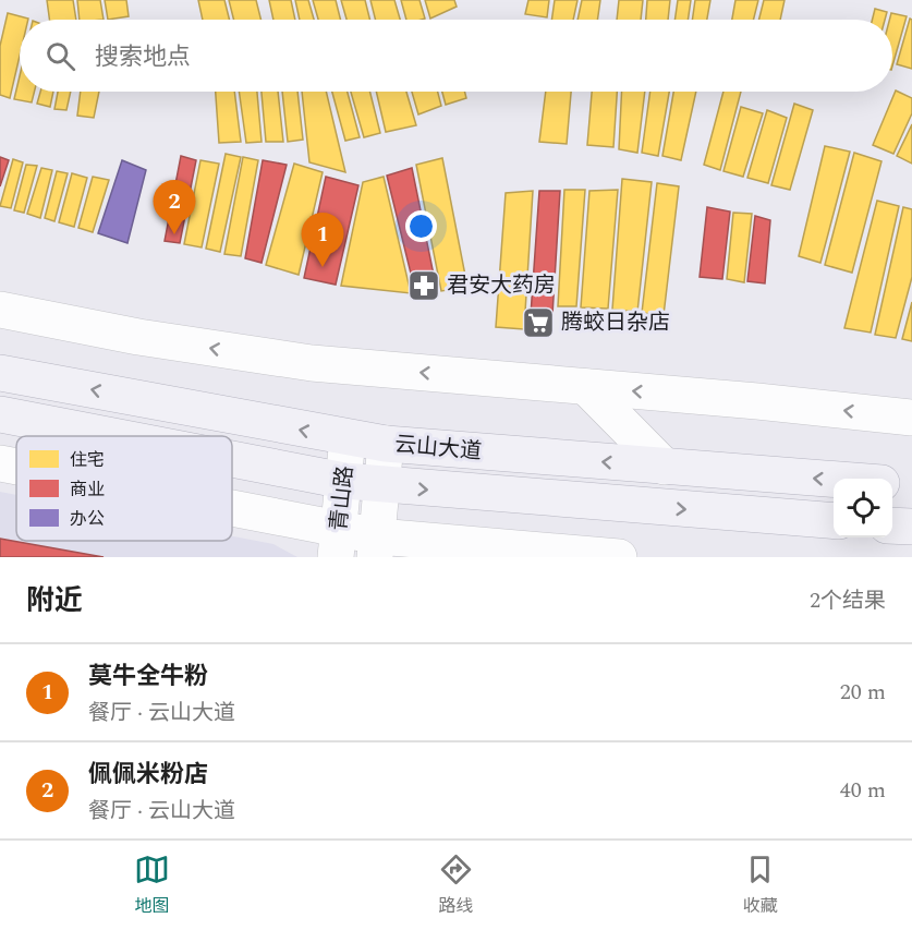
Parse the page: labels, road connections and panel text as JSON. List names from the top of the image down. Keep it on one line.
{"streets":{"main road":["云山大道"],"street":["青山路"]},"crossings":[["云山大道","青山路"]],"places":{"pharmacy":["君安大药房"],"supermarket":["腾蛟日杂店"]},"legend":["住宅","商业","办公"],"page":{"search":"搜索地点","pins":["2","1"],"heading":["附近","2个结果"],"list":[{"mark":"1","name":"莫牛全牛粉","note":"餐厅 · 云山大道","value":"20 m"},{"mark":"2","name":"佩佩米粉店","note":"餐厅 · 云山大道","value":"40 m"}],"nav":["地图","路线","收藏"]}}
